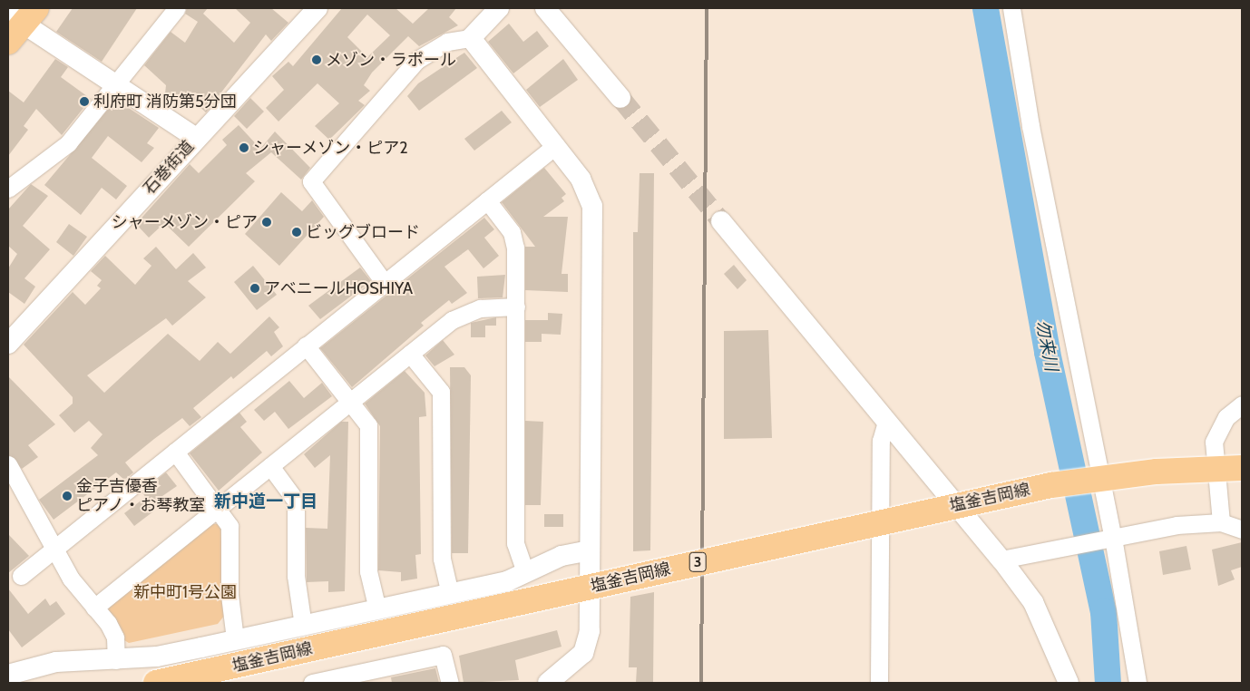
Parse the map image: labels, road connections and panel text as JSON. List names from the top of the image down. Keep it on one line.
{"streets":{"main road":["塩釜吉岡線","3"],"street":["石巻街道"]},"districts":["新中道一丁目"],"water":["勿来川"],"parks":["新中町1号公園"],"places":["メゾン・ラポール","利府町 消防第5分団","シャーメゾン・ピア2","シャーメゾン・ピア","ビッグブロード","アベニールHOSHIYA","金子吉優香 ピアノ・お琴教室"]}
